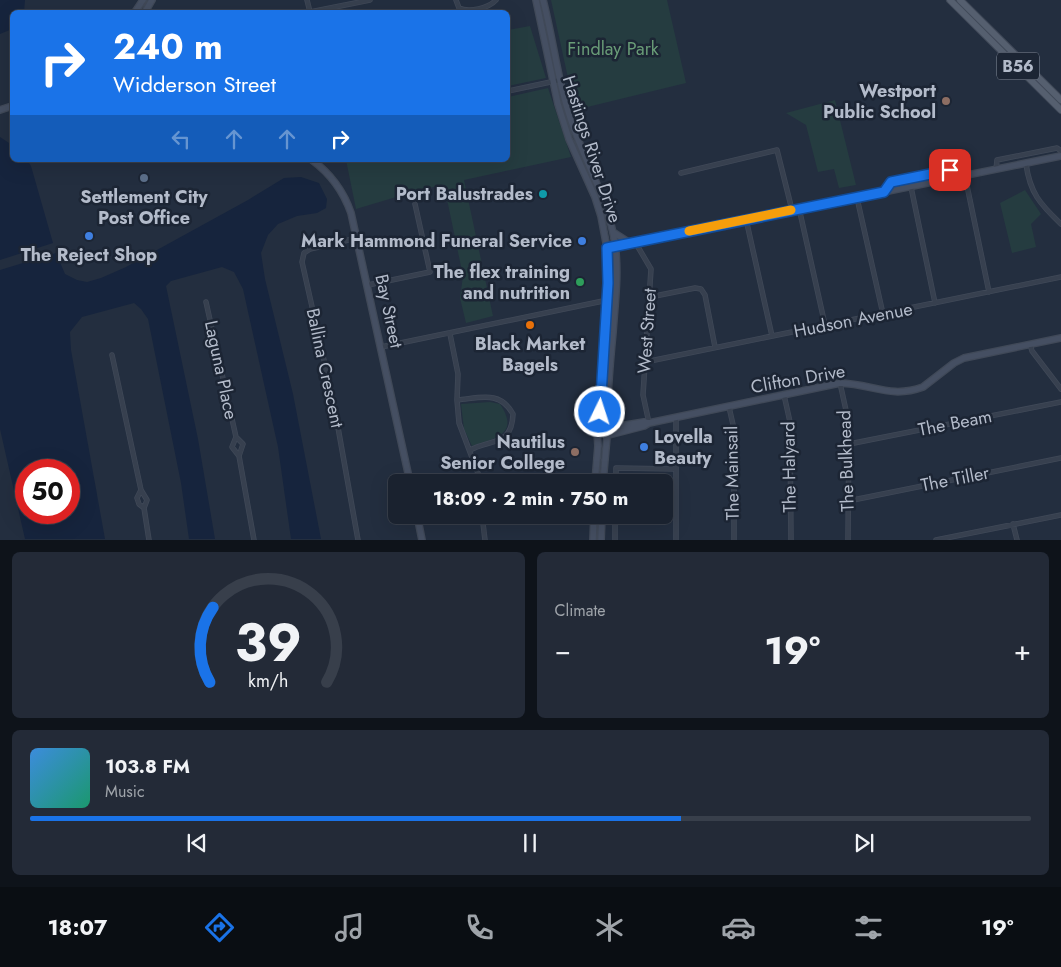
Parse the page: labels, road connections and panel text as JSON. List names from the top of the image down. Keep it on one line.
{"streets":{"main road":["B56"],"street":["Hastings River Drive","Bay Street","Hudson Avenue","West Street","Ballina Crescent","Laguna Place","Clifton Drive","The Beam","The Bulkhead","The Halyard","The Mainsail","The Tiller"]},"crossings":[["Hastings River Drive","Clifton Drive"],["Bay Street","Ballina Crescent"],["Hudson Avenue","West Street"],["West Street","Clifton Drive"],["Clifton Drive","The Bulkhead"],["Clifton Drive","The Halyard"],["Clifton Drive","The Mainsail"],["The Beam","The Bulkhead"],["The Bulkhead","The Tiller"]],"parks":["Findlay Park"],"places":["Westport Public School","Settlement City Post Office","Port Balustrades","The Reject Shop","Mark Hammond Funeral Service","The flex training and nutrition","Black Market Bagels","Lovella Beauty","Nautilus Senior College"],"page":{"turn":["240 m","Widderson Street"],"limit":"50","trip":"18:09 · 2 min · 750 m","tile":"Climate","heat":["−","19°","+"],"song":["103.8 FM","Music"],"tabs":["18:07","19°"],"gauge":["39","km/h"]}}
